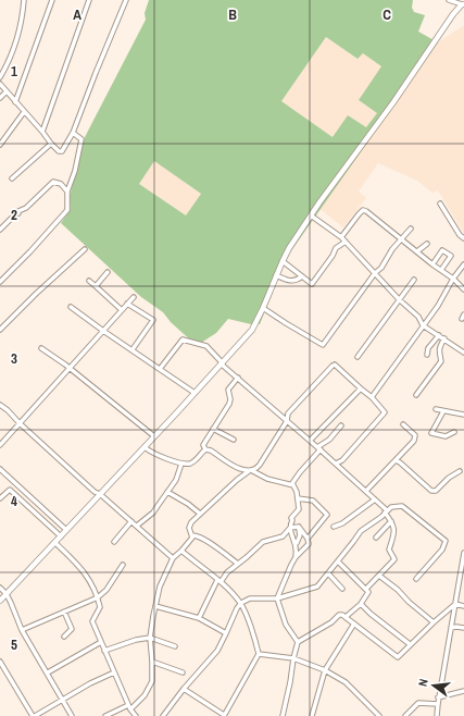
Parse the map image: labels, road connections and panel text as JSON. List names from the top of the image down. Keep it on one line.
{"north":"left","grid":{"columns":["A","B","C"],"rows":["1","2","3","4","5"]}}
